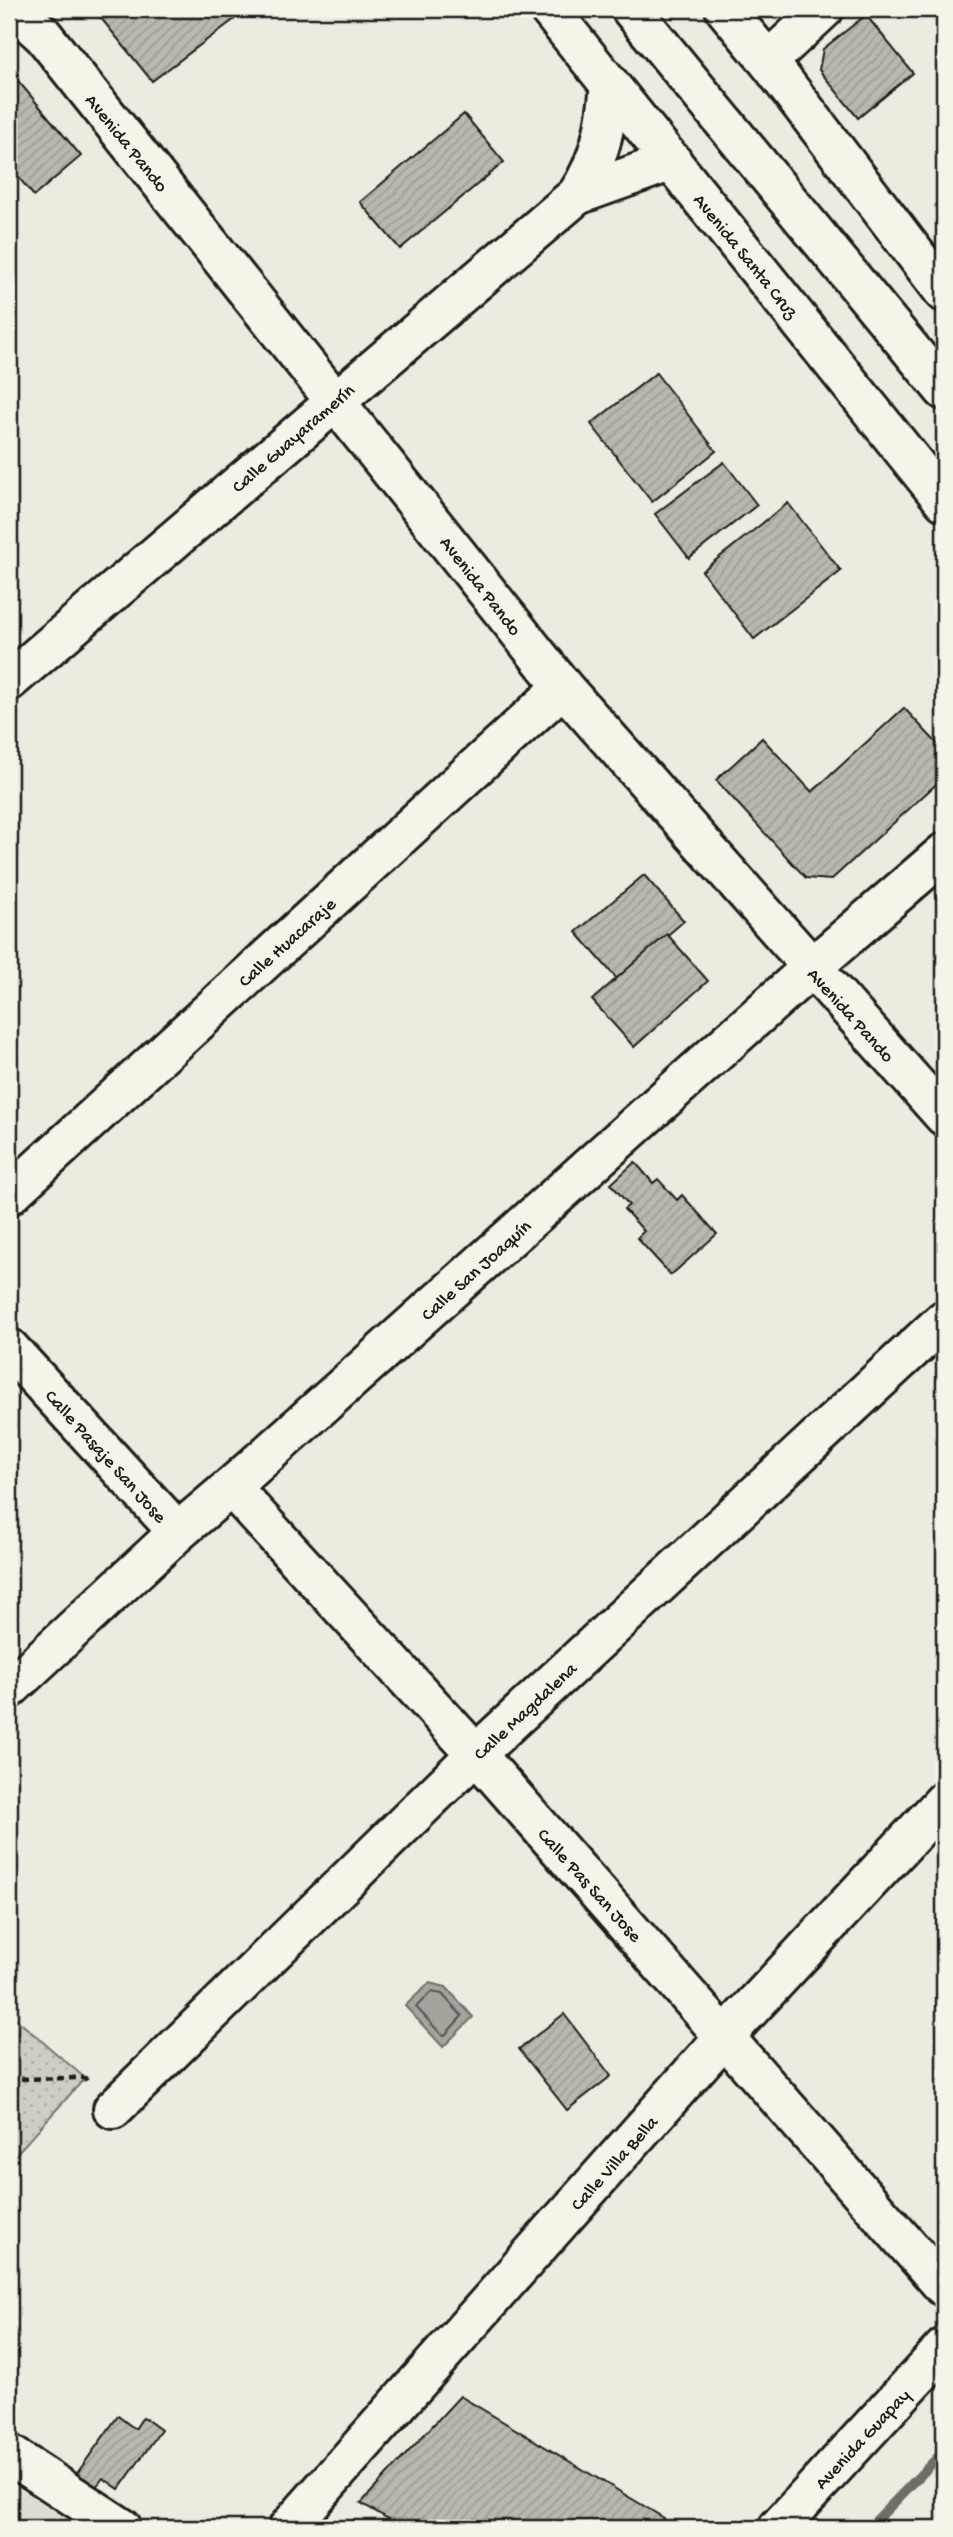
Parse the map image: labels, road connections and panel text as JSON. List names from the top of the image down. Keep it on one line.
{"streets":{"street":["Avenida Pando","Avenida Santa Cruz","Calle Guayaramerín","Calle Huacaraje","Calle San Joaquín","Calle Pasaje San Jose","Calle Magdalena","Calle Pas San Jose","Calle Villa Bella","Avenida Guapay"]},"crossings":[["Avenida Pando","Calle Guayaramerín"],["Avenida Pando","Calle Huacaraje"],["Avenida Pando","Calle San Joaquín"],["Avenida Santa Cruz","Calle Guayaramerín"],["Calle San Joaquín","Calle Pasaje San Jose"],["Calle San Joaquín","Calle Pas San Jose"],["Calle Magdalena","Calle Pas San Jose"],["Calle Pas San Jose","Calle Villa Bella"]]}
